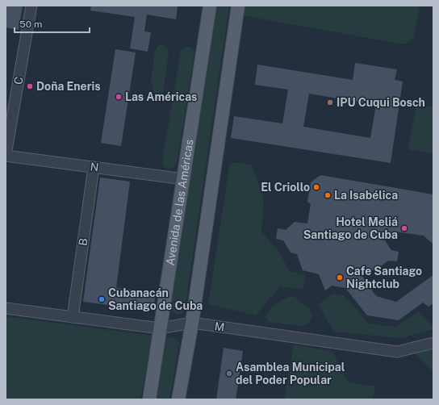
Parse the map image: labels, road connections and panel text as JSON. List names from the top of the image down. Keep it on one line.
{"streets":{"main road":["Avenida de las Américas"],"street":["C","N","B","M"]},"crossings":[["C","N"],["N","Avenida de las Américas"],["N","B"],["Avenida de las Américas","M"],["B","M"]],"places":["Doña Eneris","Las Américas","IPU Cuqui Bosch","El Criollo","La Isabélica","Hotel Meliá Santiago de Cuba","Cafe Santiago Nightclub","Cubanacán Santiago de Cuba","Asamblea Municipal del Poder Popular"],"scale_bar":"50 m"}
